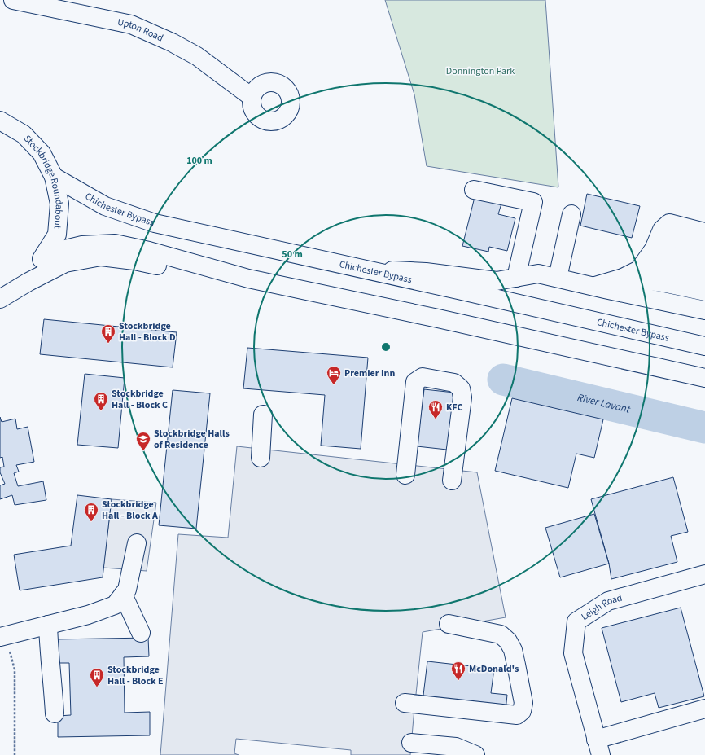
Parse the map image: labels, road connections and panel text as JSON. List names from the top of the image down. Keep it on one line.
{"streets":{"main road":["Upton Road","Stockbridge Roundabout","Chichester Bypass","Leigh Road"]},"crossings":[["Stockbridge Roundabout","Chichester Bypass"]],"water":["River Lavant"],"parks":["Donnington Park"],"places":{"building":["Stockbridge Hall - Block D","Stockbridge Hall - Block C","Stockbridge Hall - Block A","Stockbridge Hall - Block E"],"hotel":["Premier Inn"],"restaurant":["KFC","McDonald's"],"school or university":["Stockbridge Halls of Residence"]},"rings":["100 m","50 m"]}
